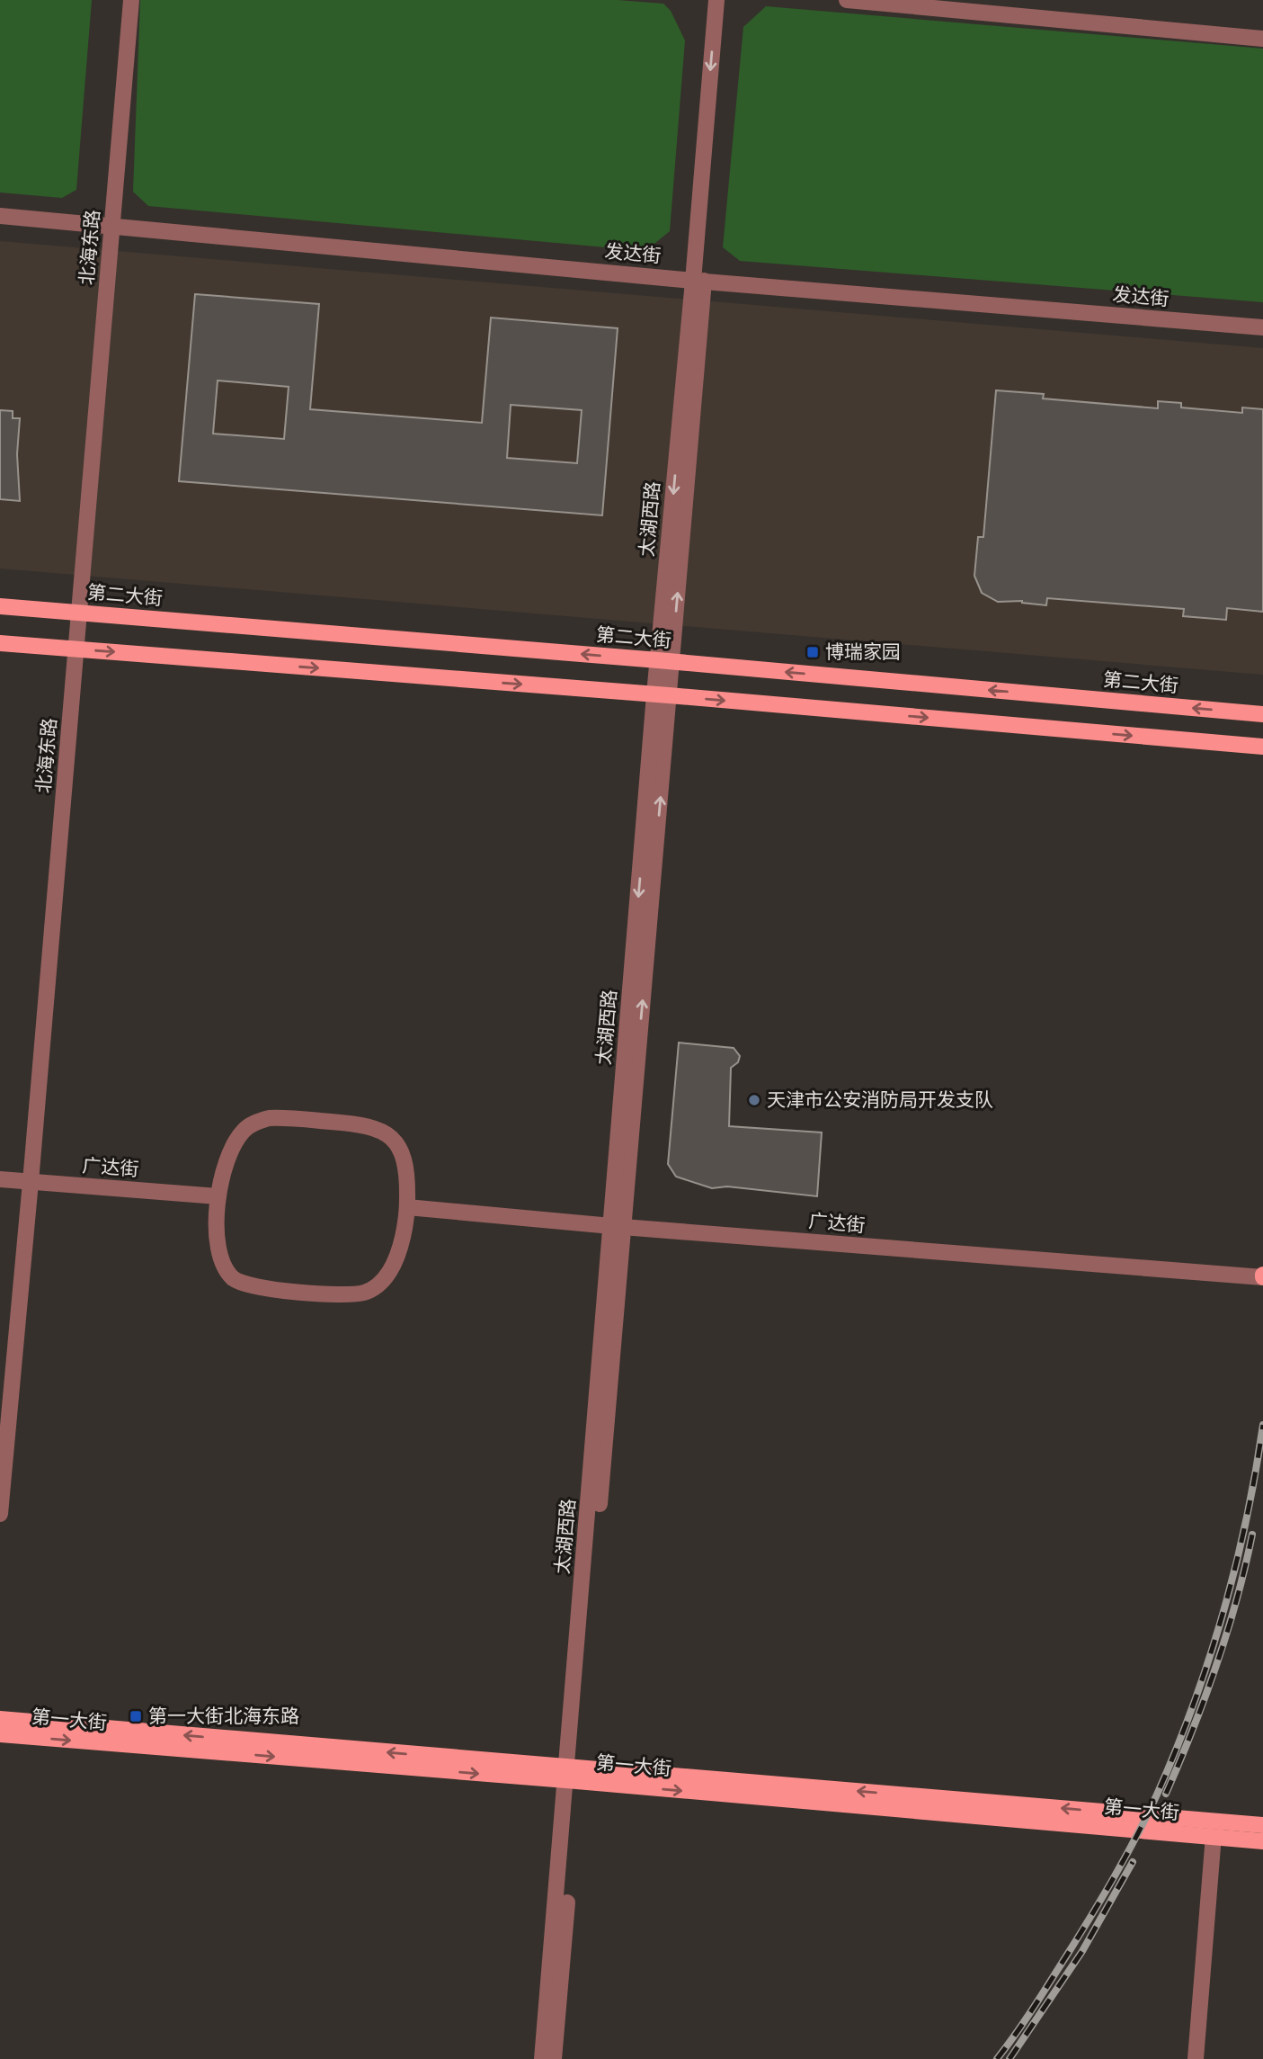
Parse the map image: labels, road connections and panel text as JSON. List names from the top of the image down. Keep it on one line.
{"streets":{"main road":["第二大街","第一大街"],"street":["北海东路","发达街","太湖西路","广达街"]},"crossings":[["北海东路","发达街"],["北海东路","第二大街"],["北海东路","广达街"],["发达街","太湖西路"],["太湖西路","第二大街"],["太湖西路","广达街"],["太湖西路","第一大街"]],"places":{"transit":["博瑞家园","第一大街北海东路"],"other":["天津市公安消防局开发支队"]}}
